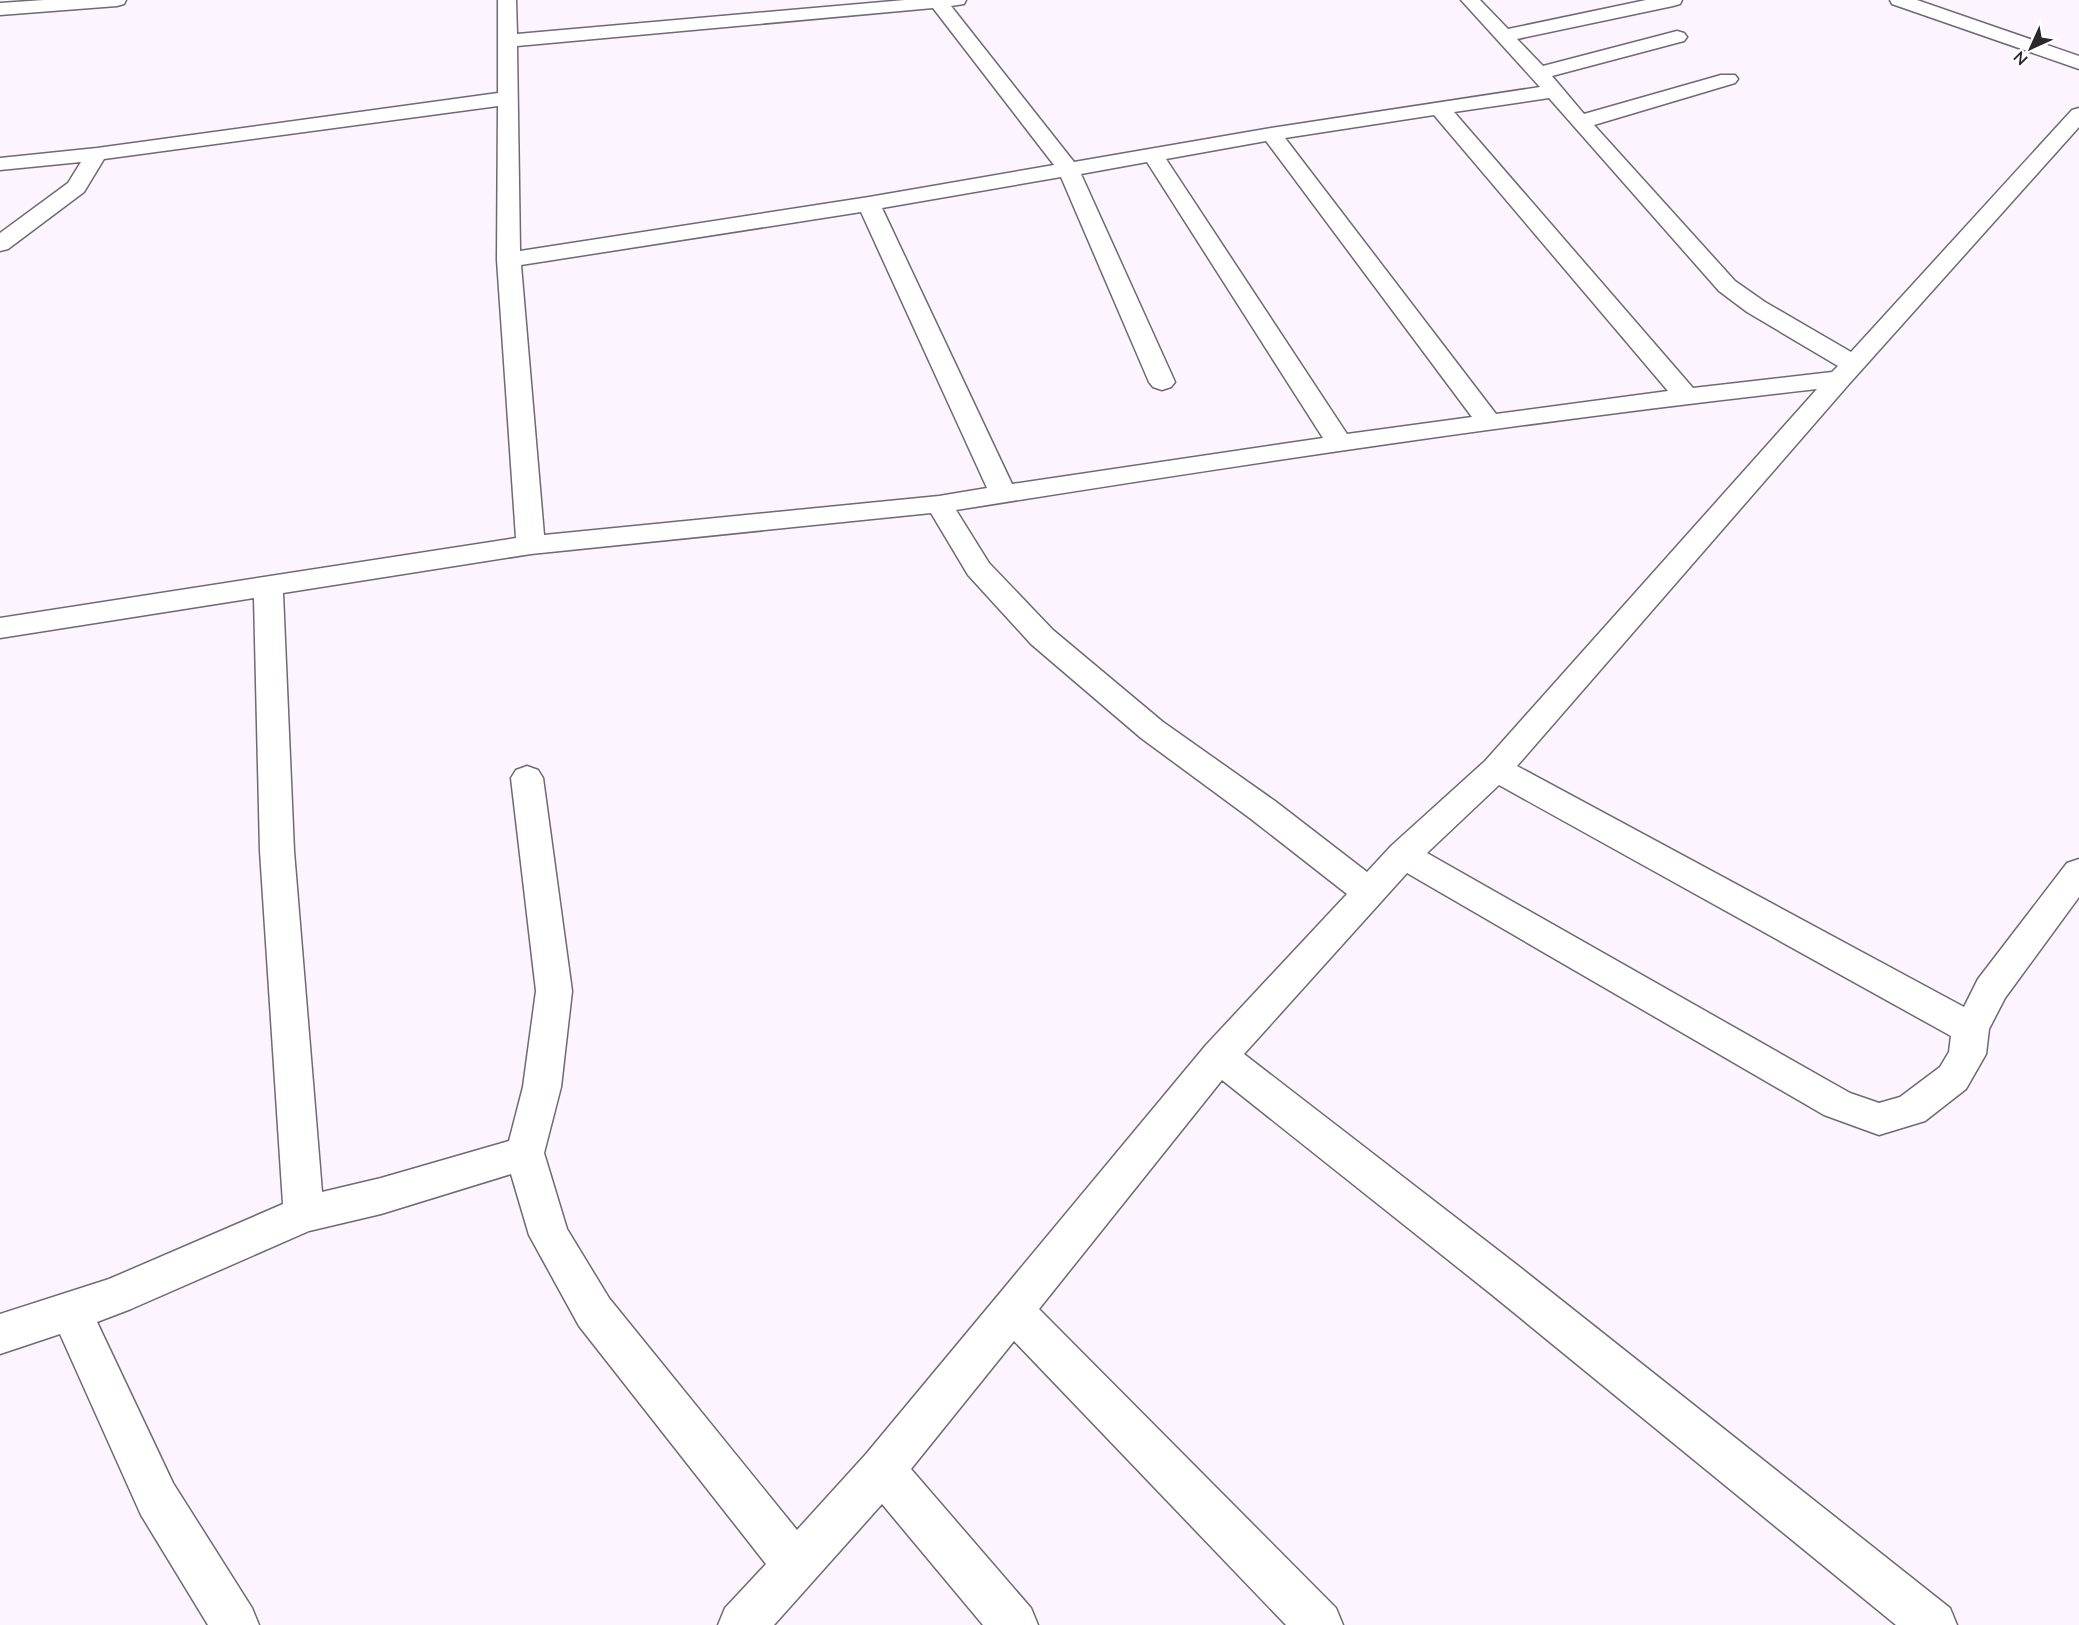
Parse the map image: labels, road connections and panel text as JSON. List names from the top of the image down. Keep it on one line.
{"north":"bottom left"}
